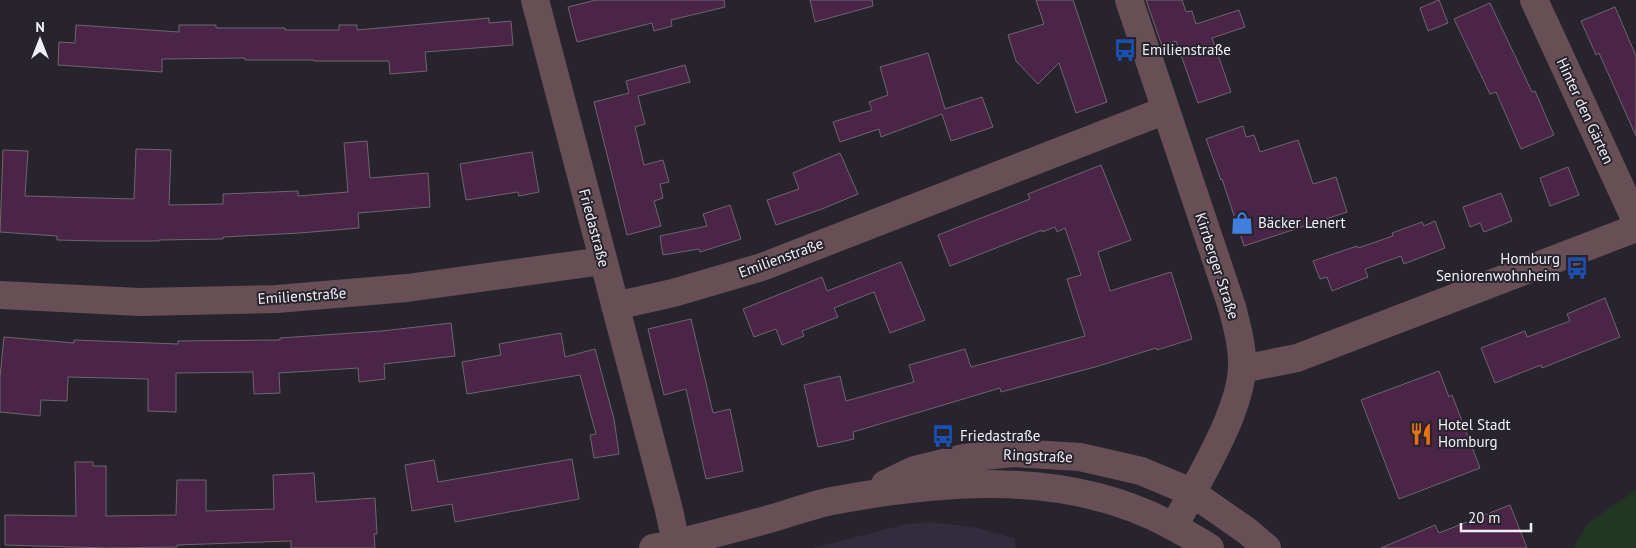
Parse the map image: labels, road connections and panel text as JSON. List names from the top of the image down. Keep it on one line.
{"streets":{"street":["Hinter den Gärten","Friedastraße","Emilienstraße","Kirrberger Straße","Ringstraße"]},"crossings":[["Friedastraße","Emilienstraße"],["Friedastraße","Ringstraße"],["Emilienstraße","Kirrberger Straße"],["Kirrberger Straße","Ringstraße"]],"places":{"bus stop":["Emilienstraße","Homburg Seniorenwohnheim","Friedastraße"],"shop":["Bäcker Lenert"],"restaurant":["Hotel Stadt Homburg"]},"scale_bar":"20 m","north":"top"}
